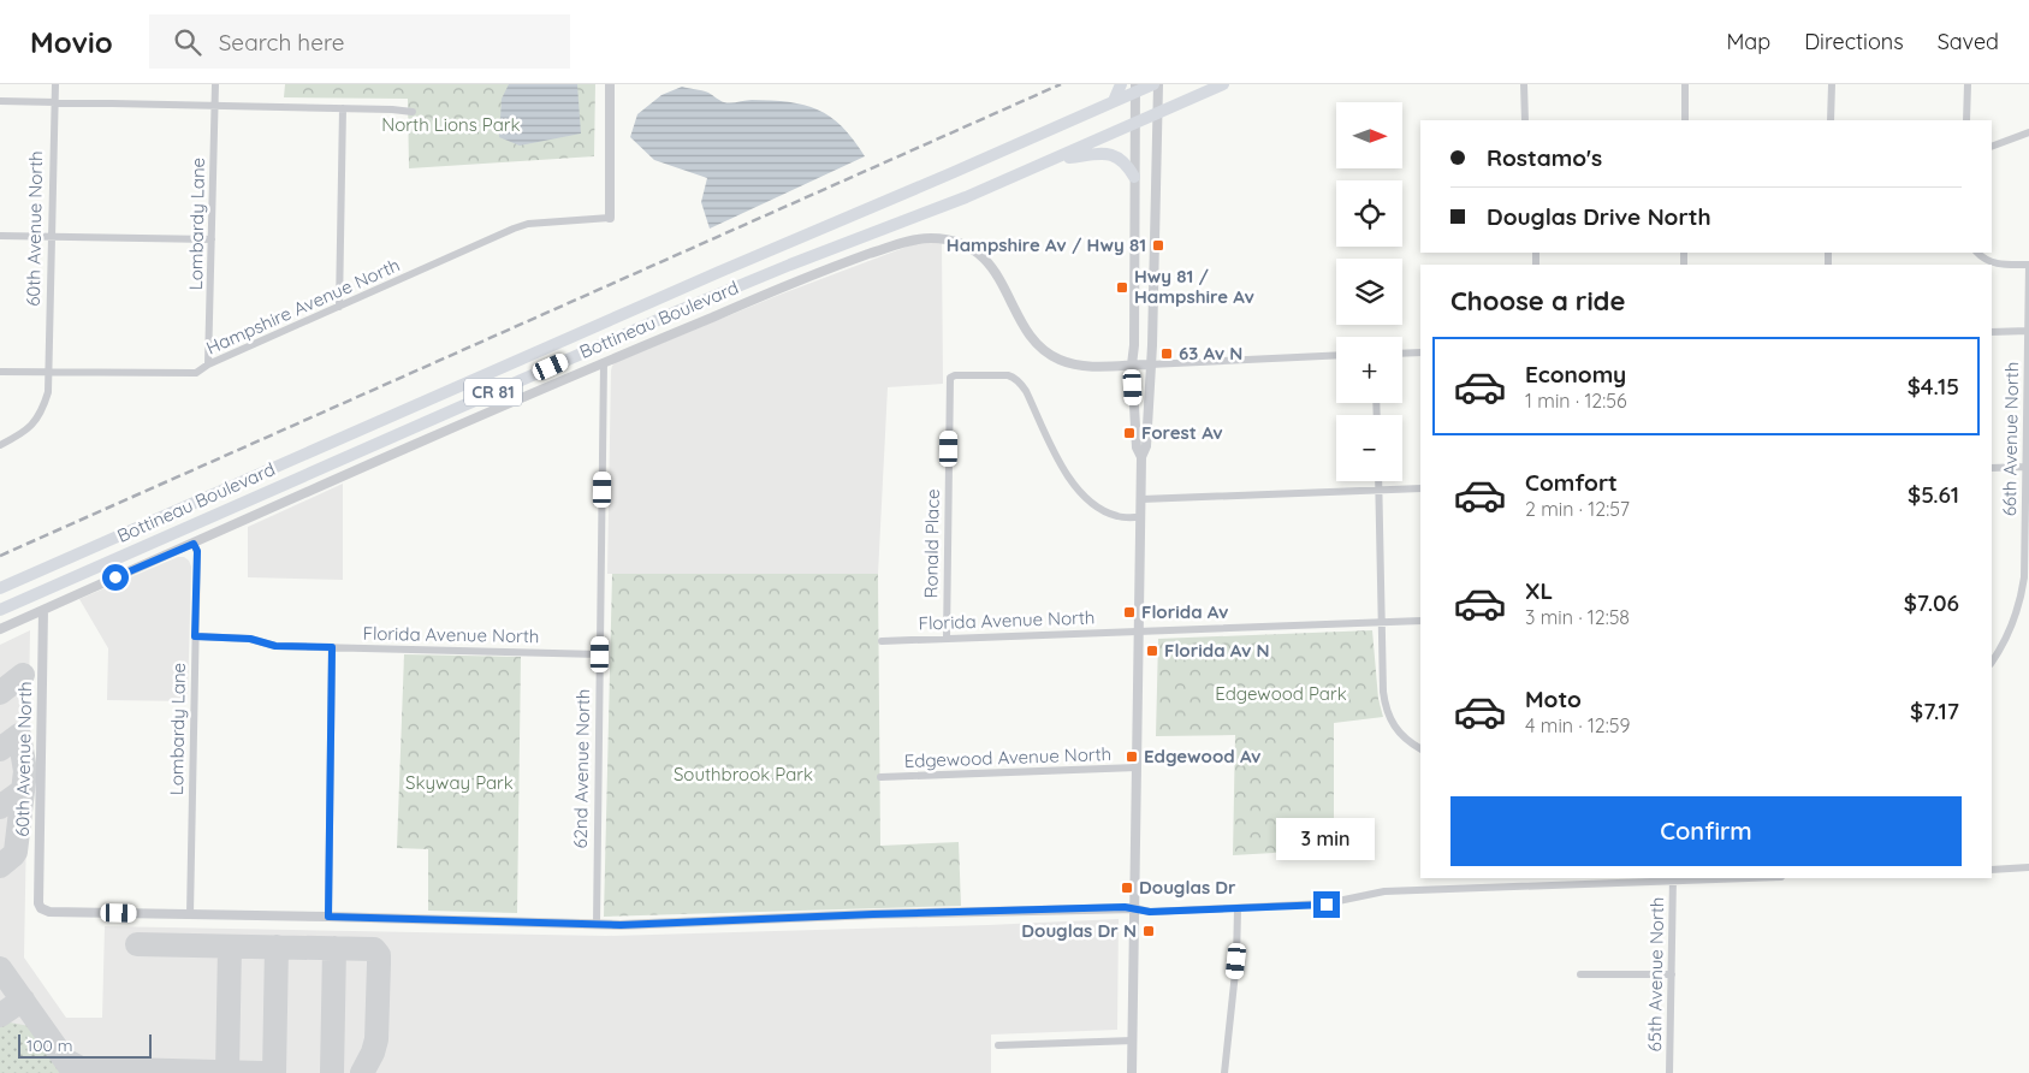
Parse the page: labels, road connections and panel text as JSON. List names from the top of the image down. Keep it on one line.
{"streets":{"highway":["Bottineau Boulevard","CR 81"],"street":["Lombardy Lane","60th Avenue North","Hampshire Avenue North","66th Avenue North","Ronald Place","Florida Avenue North","Edgewood Avenue North","62nd Avenue North","65th Avenue North"]},"crossings":[["Lombardy Lane","60th Avenue North"],["Lombardy Lane","Hampshire Avenue North"],["Lombardy Lane","Florida Avenue North"],["60th Avenue North","Hampshire Avenue North"],["Ronald Place","Florida Avenue North"],["Florida Avenue North","62nd Avenue North"]],"parks":["North Lions Park","Edgewood Park","Southbrook Park","Skyway Park"],"places":{"transit":["Hampshire Av / Hwy 81","Hwy 81 / Hampshire Av","63 Av N","Forest Av","Florida Av","Florida Av N","Edgewood Av","Douglas Dr","Douglas Dr N"]},"scale_bar":"100 m","north":"right","page":{"header":"Movio","search":"Search here","nav":["Map","Directions","Saved"],"map_buttons":["+","−"],"banner":["Rostamo's","Douglas Drive North"],"heading":"Choose a ride","list":[{"name":"Economy","note":"1 min · 12:56","value":"$4.15"},{"name":"Comfort","note":"2 min · 12:57","value":"$5.61"},{"name":"XL","note":"3 min · 12:58","value":"$7.06"},{"name":"Moto","note":"4 min · 12:59","value":"$7.17"}],"buttons":"Confirm","bubble":"3 min","scale":"100 m"}}
